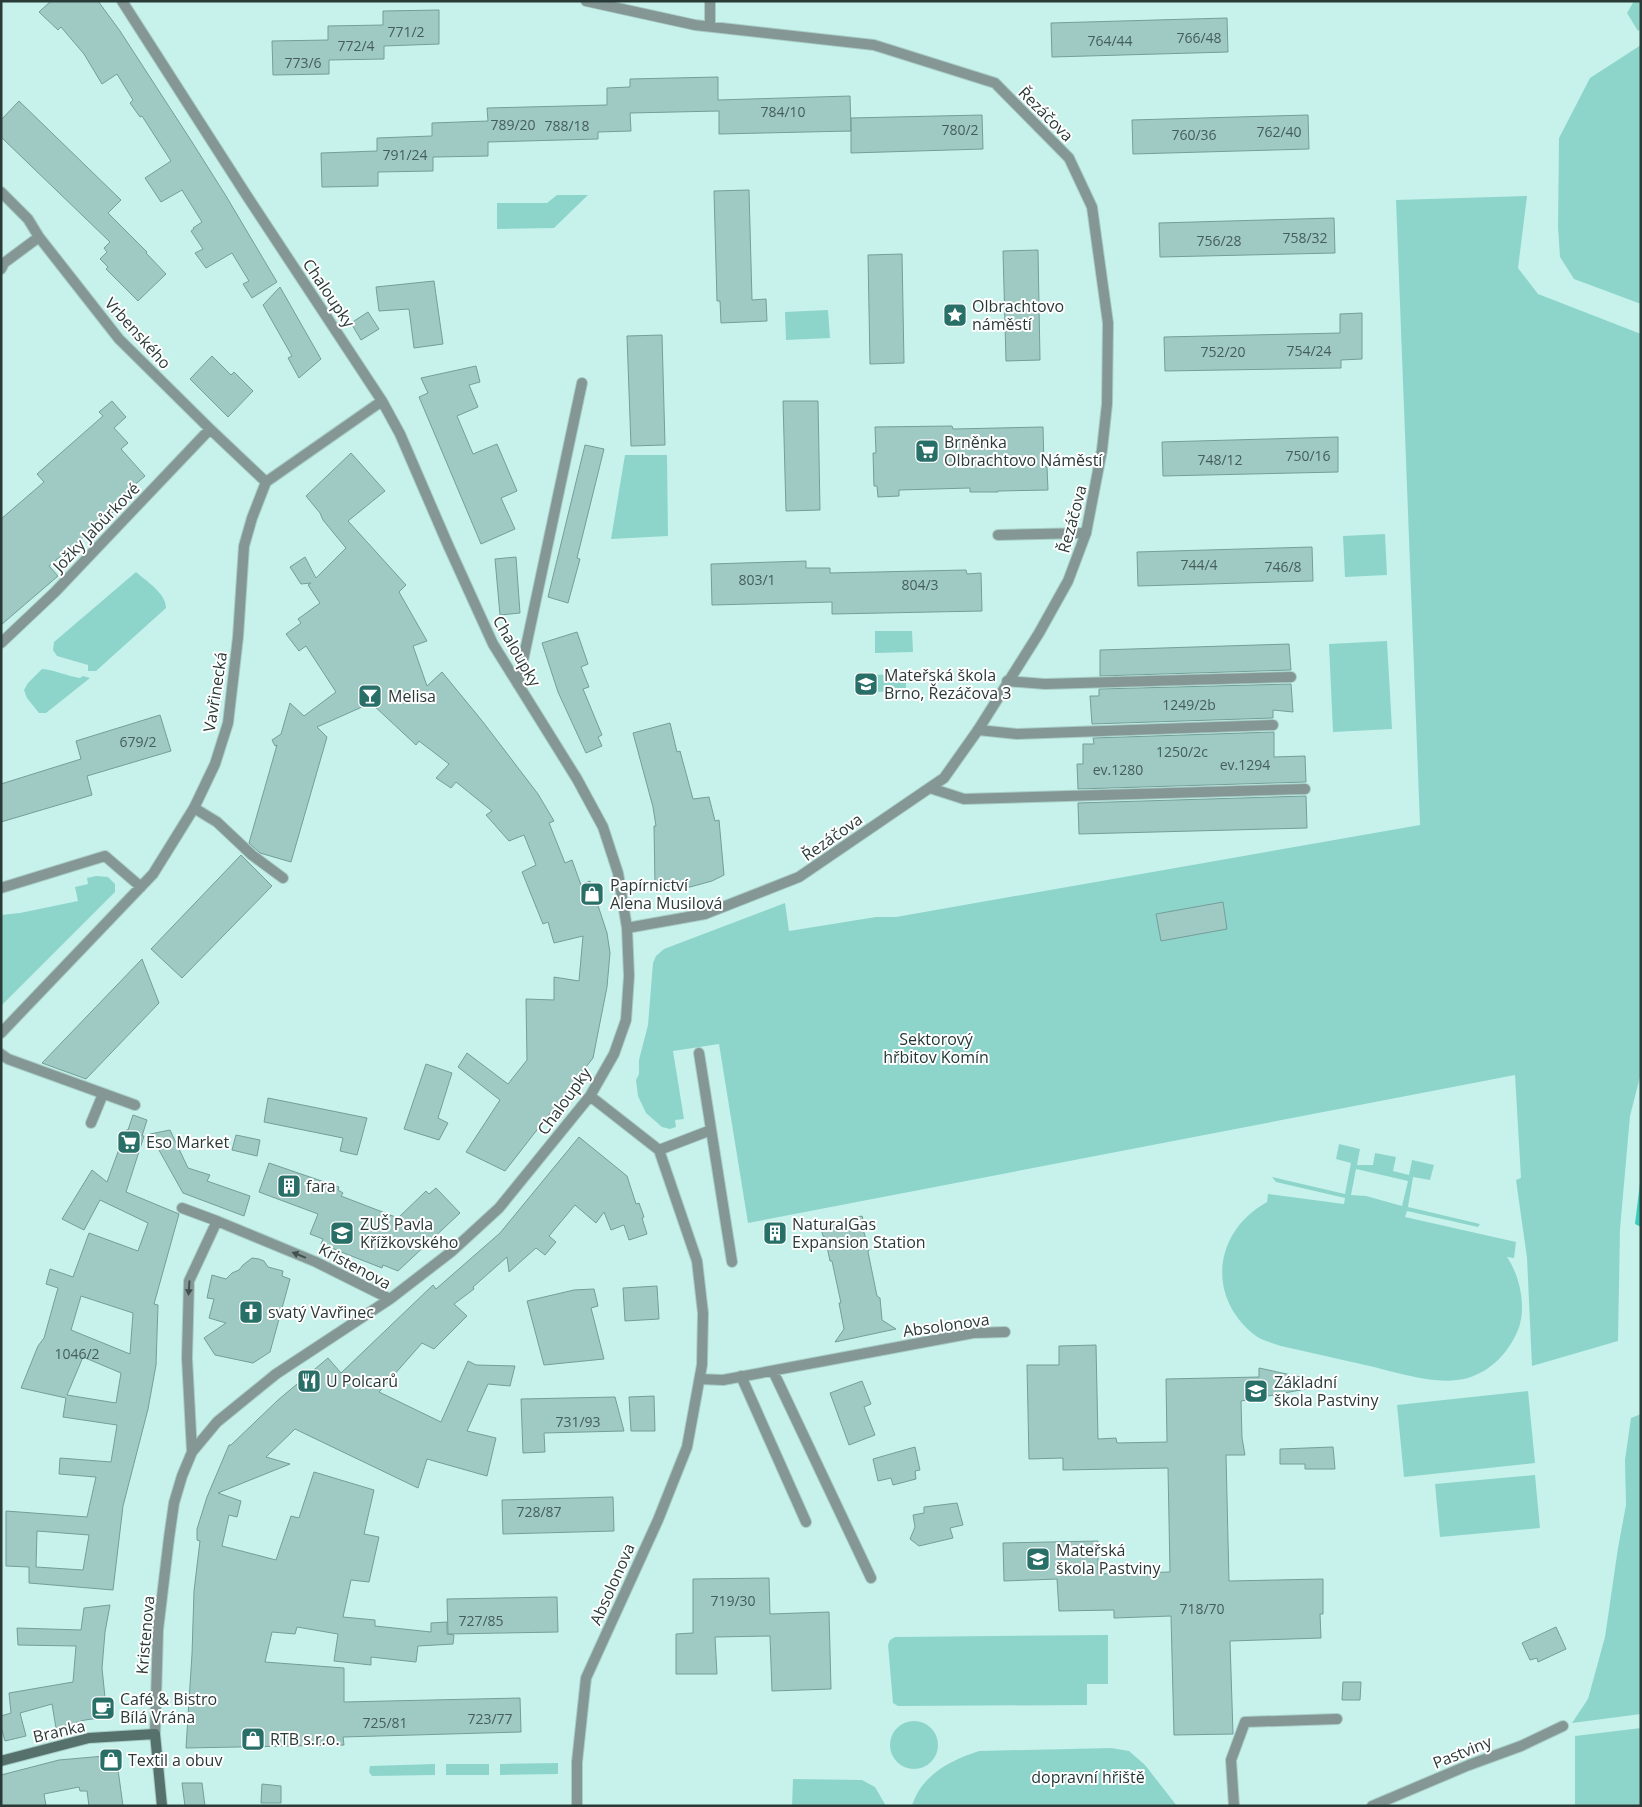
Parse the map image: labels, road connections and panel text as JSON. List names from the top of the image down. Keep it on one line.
{"streets":{"street":["Řezáčova","Chaloupky","Vrbenského","Jožky Jabůrkové","Vavřinecká","Kristenova","Absolonova","Branka","Pastviny"]},"crossings":[["Řezáčova","Chaloupky"],["Chaloupky","Kristenova"],["Vrbenského","Jožky Jabůrkové"],["Vrbenského","Vavřinecká"],["Kristenova","Branka"]],"parks":["Sektorový hřbitov Komín","dopravní hřiště"],"places":{"place":["Olbrachtovo náměstí"],"supermarket":["Brněnka Olbrachtovo Náměstí","Eso Market"],"school or university":["Mateřská škola Brno, Řezáčova 3","ZUŠ Pavla Křížkovského","Základní škola Pastviny","Mateřská škola Pastviny"],"bar":["Melisa"],"shop":["Papírnictví Alena Musilová","RTB s.r.o.","Textil a obuv"],"building":["fara","NaturalGas Expansion Station"],"church":["svatý Vavřinec"],"restaurant":["U Polcarů"],"cafe":["Café & Bistro Bílá Vrána"]},"house_numbers":["771/2","766/48","764/44","772/4","773/6","784/10","789/20","788/18","780/2","762/40","760/36","791/24","758/32","756/28","754/24","752/20","750/16","748/12","744/4","746/8","803/1","804/3","1249/2b","679/2","1250/2c","ev.1294","ev.1280","1046/2","731/93","728/87","719/30","718/70","727/85","723/77","725/81"]}
